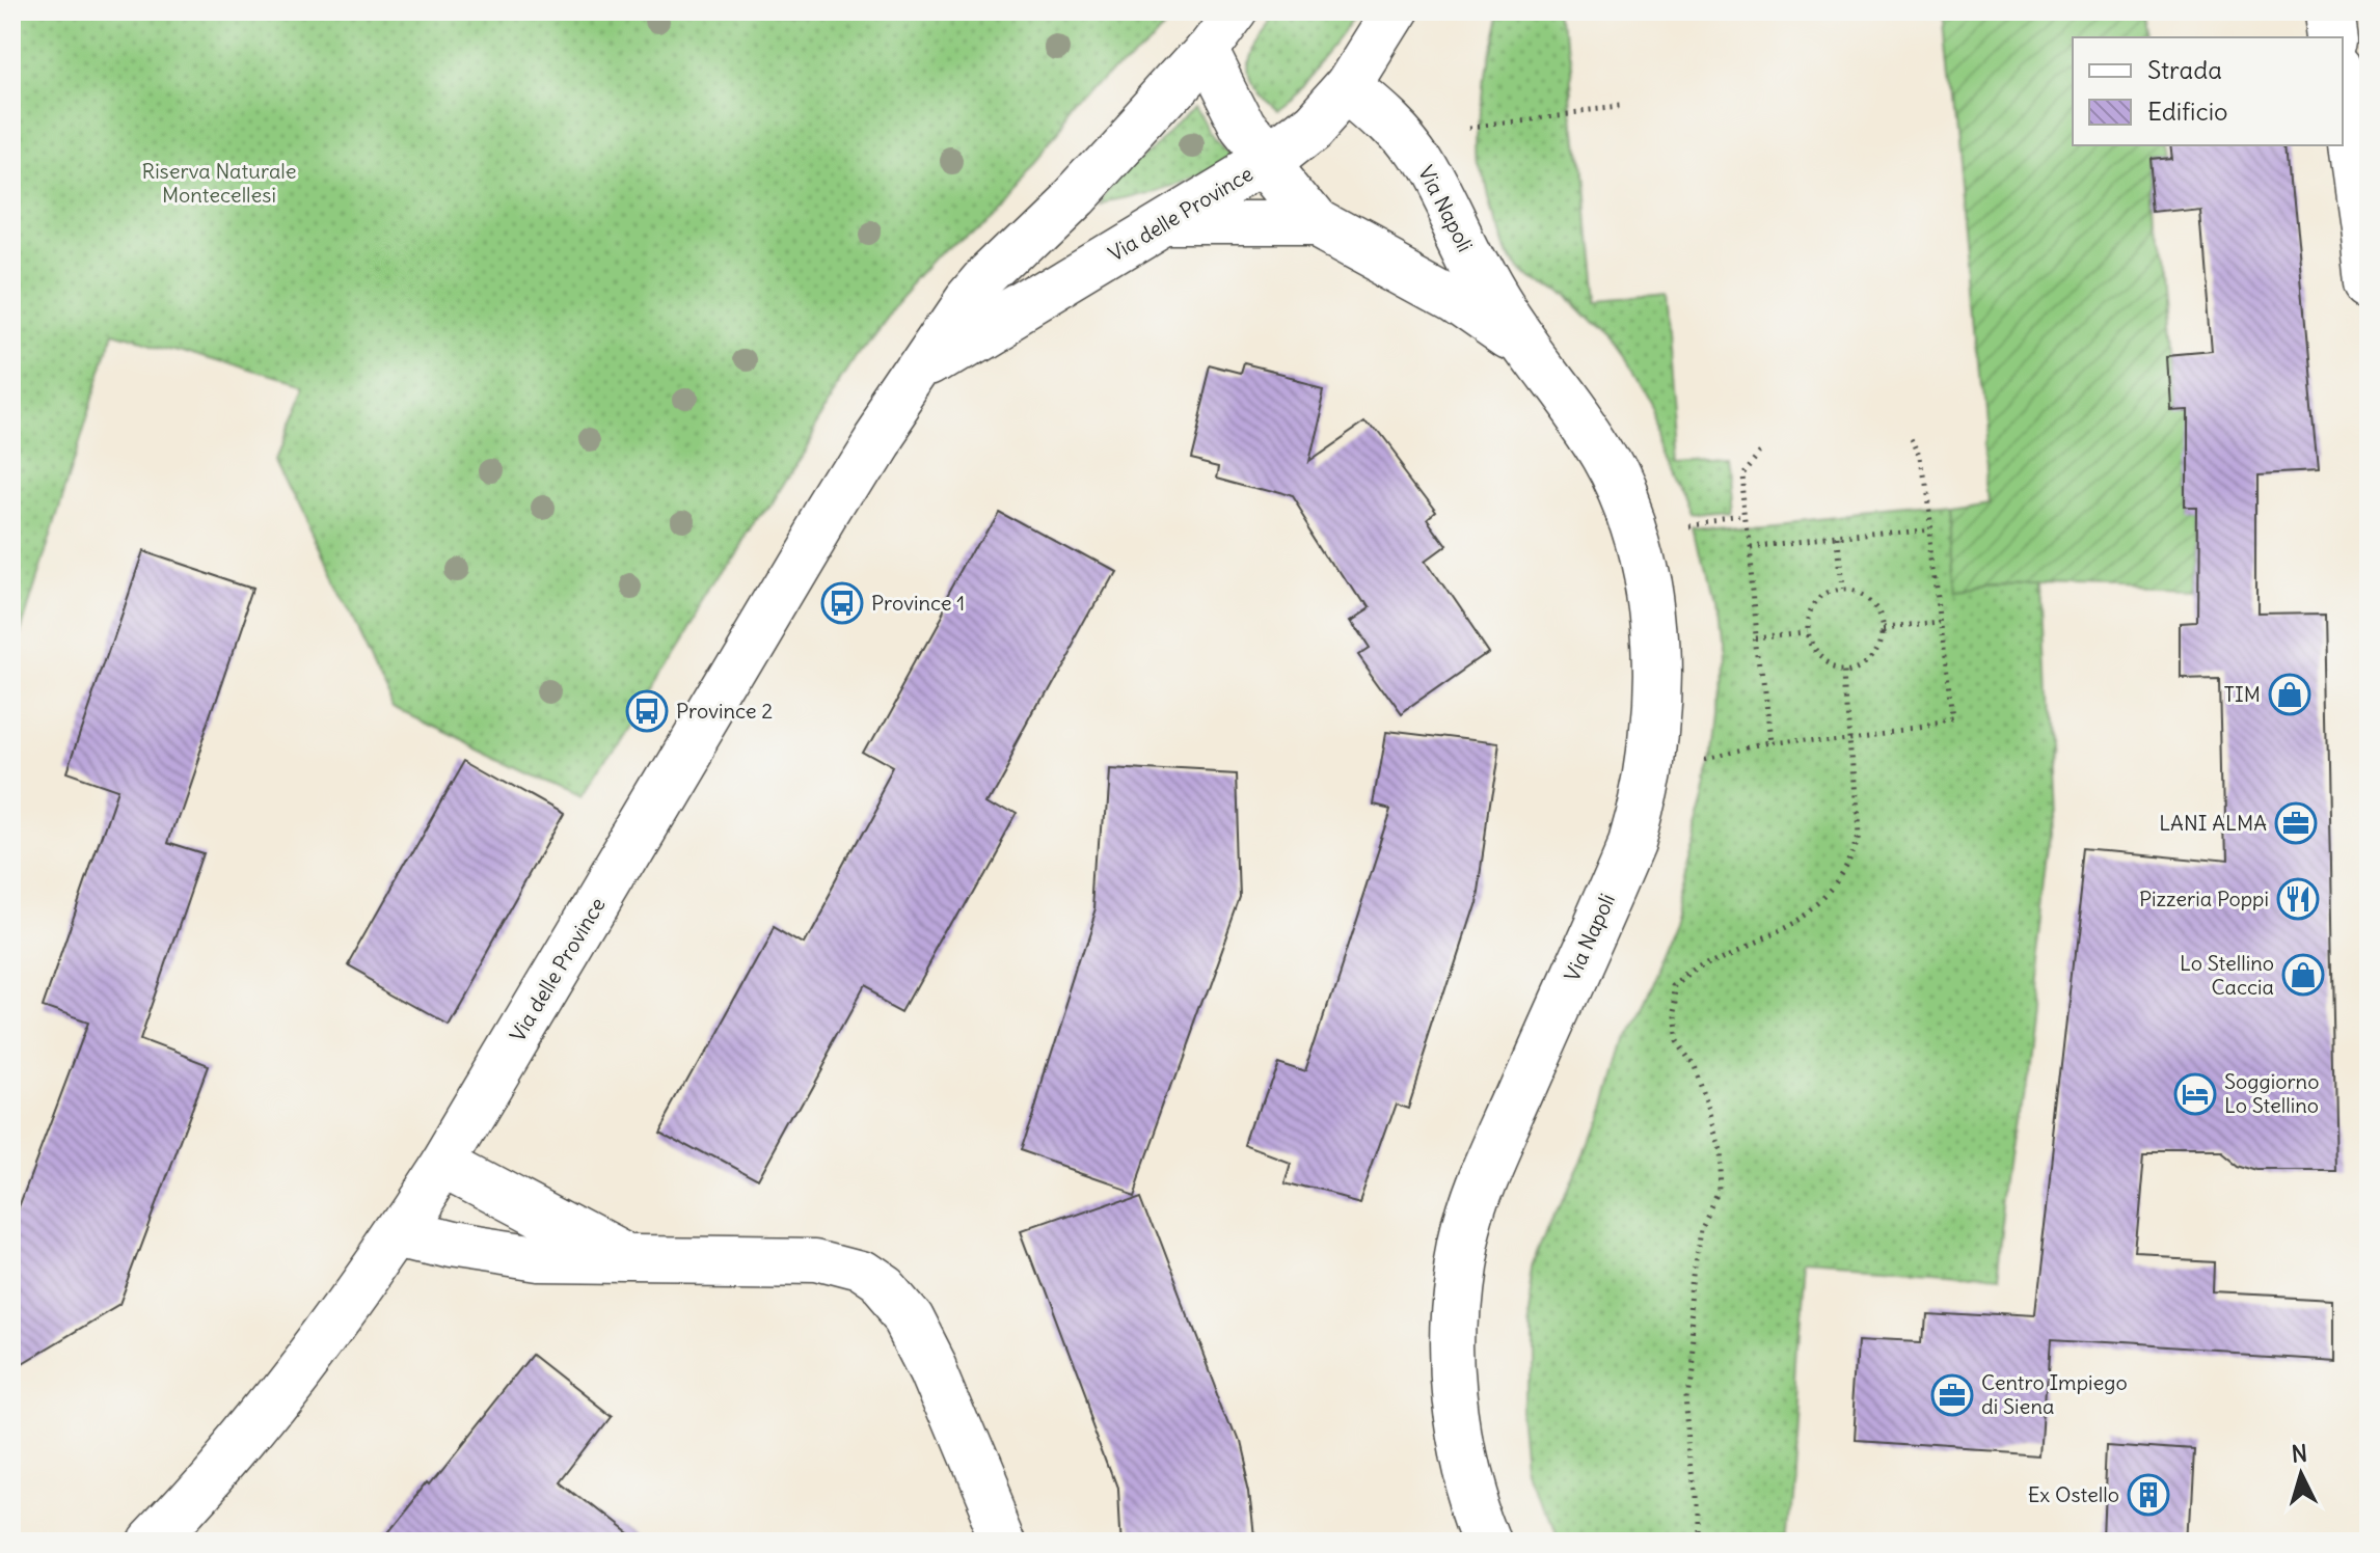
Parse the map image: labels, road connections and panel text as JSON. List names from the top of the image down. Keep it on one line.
{"streets":{"street":["Via Napoli","Via delle Province"]},"crossings":[["Via Napoli","Via delle Province"]],"parks":["Riserva Naturale Montecellesi"],"places":{"bus stop":["Province 1","Province 2"],"shop":["TIM","Lo Stellino Caccia"],"office":["LANI ALMA","Centro Impiego di Siena"],"restaurant":["Pizzeria Poppi"],"hotel":["Soggiorno Lo Stellino"],"building":["Ex Ostello"]},"legend":["Strada","Edificio"],"north":"top"}
